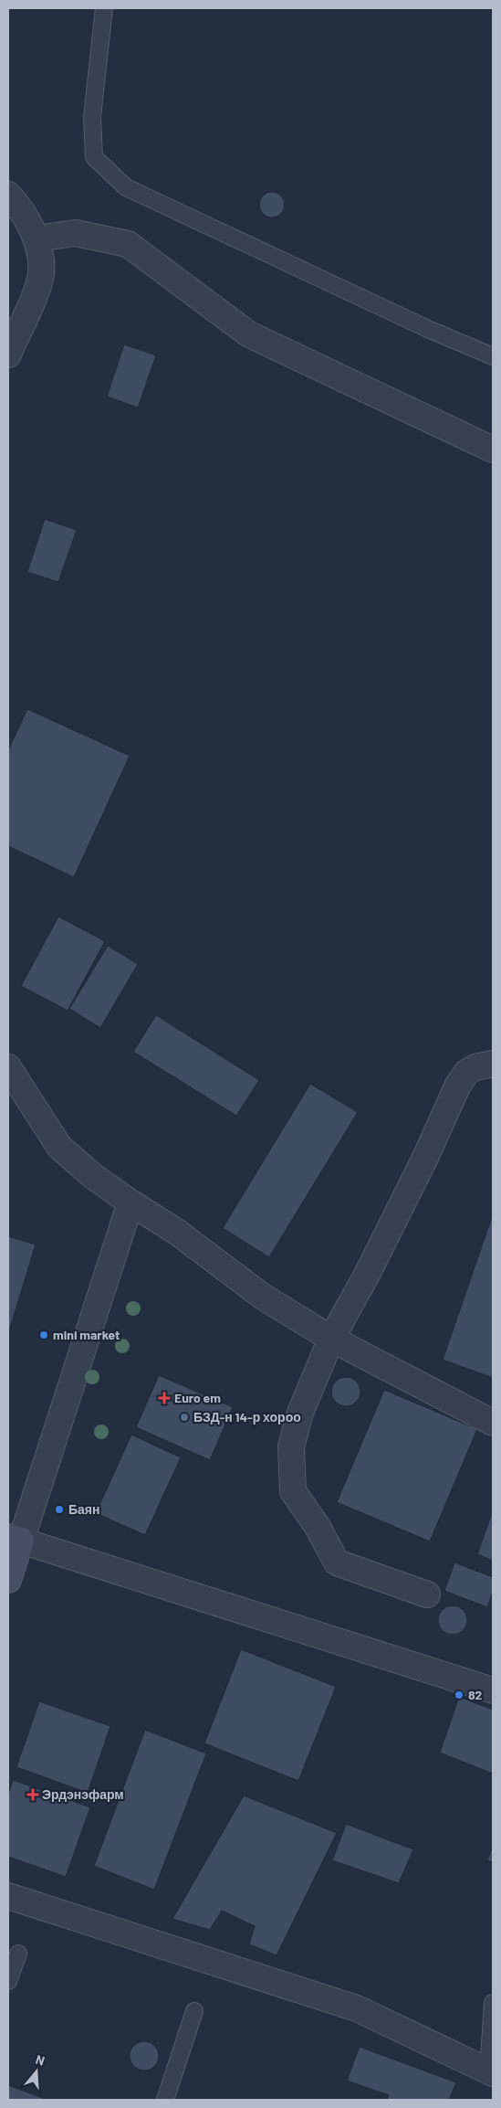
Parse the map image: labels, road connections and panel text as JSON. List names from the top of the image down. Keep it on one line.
{"places":{"other":["mini market","БЗД-н 14-р хороо","Баян","82"],"health":["Euro em","Эрдэнэфарм"]},"north":"top"}
